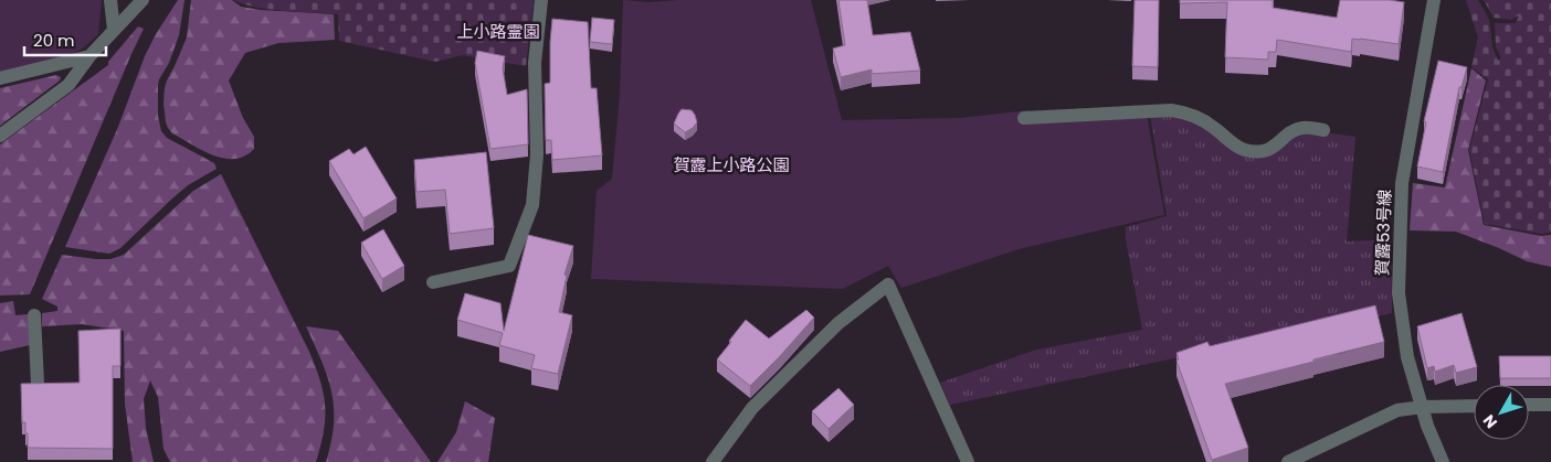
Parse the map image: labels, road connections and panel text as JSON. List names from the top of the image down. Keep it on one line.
{"streets":{"street":["賀露53号線"]},"parks":["上小路霊園","賀露上小路公園"],"scale_bar":"20 m","north":"bottom left"}
